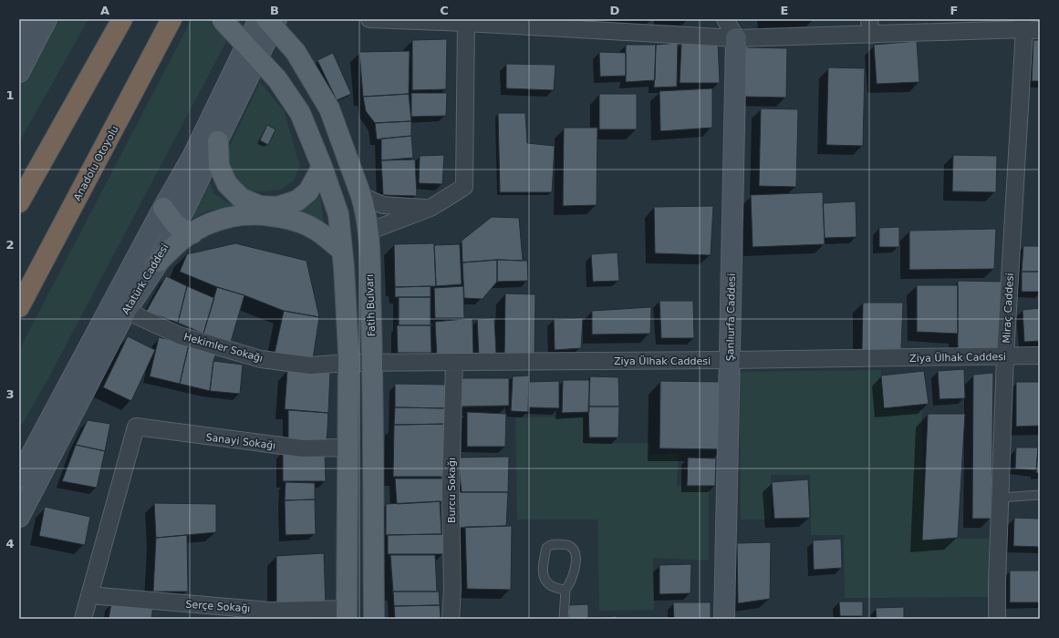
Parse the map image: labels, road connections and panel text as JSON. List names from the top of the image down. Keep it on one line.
{"streets":{"highway":["Anadolu Otoyolu"],"main road":["Fatih Bulvarı"],"street":["Atatürk Caddesi","Miraç Caddesi","Şanlıurfa Caddesi","Hekimler Sokağı","Ziya Ülhak Caddesi","Sanayi Sokağı","Burcu Sokağı","Serçe Sokağı"]},"crossings":[["Atatürk Caddesi","Hekimler Sokağı"],["Fatih Bulvarı","Hekimler Sokağı"],["Fatih Bulvarı","Ziya Ülhak Caddesi"],["Miraç Caddesi","Ziya Ülhak Caddesi"],["Şanlıurfa Caddesi","Ziya Ülhak Caddesi"],["Hekimler Sokağı","Ziya Ülhak Caddesi"],["Ziya Ülhak Caddesi","Burcu Sokağı"],["Sanayi Sokağı","Serçe Sokağı"]],"grid":{"columns":["A","B","C","D","E","F"],"rows":["1","2","3","4"]}}
